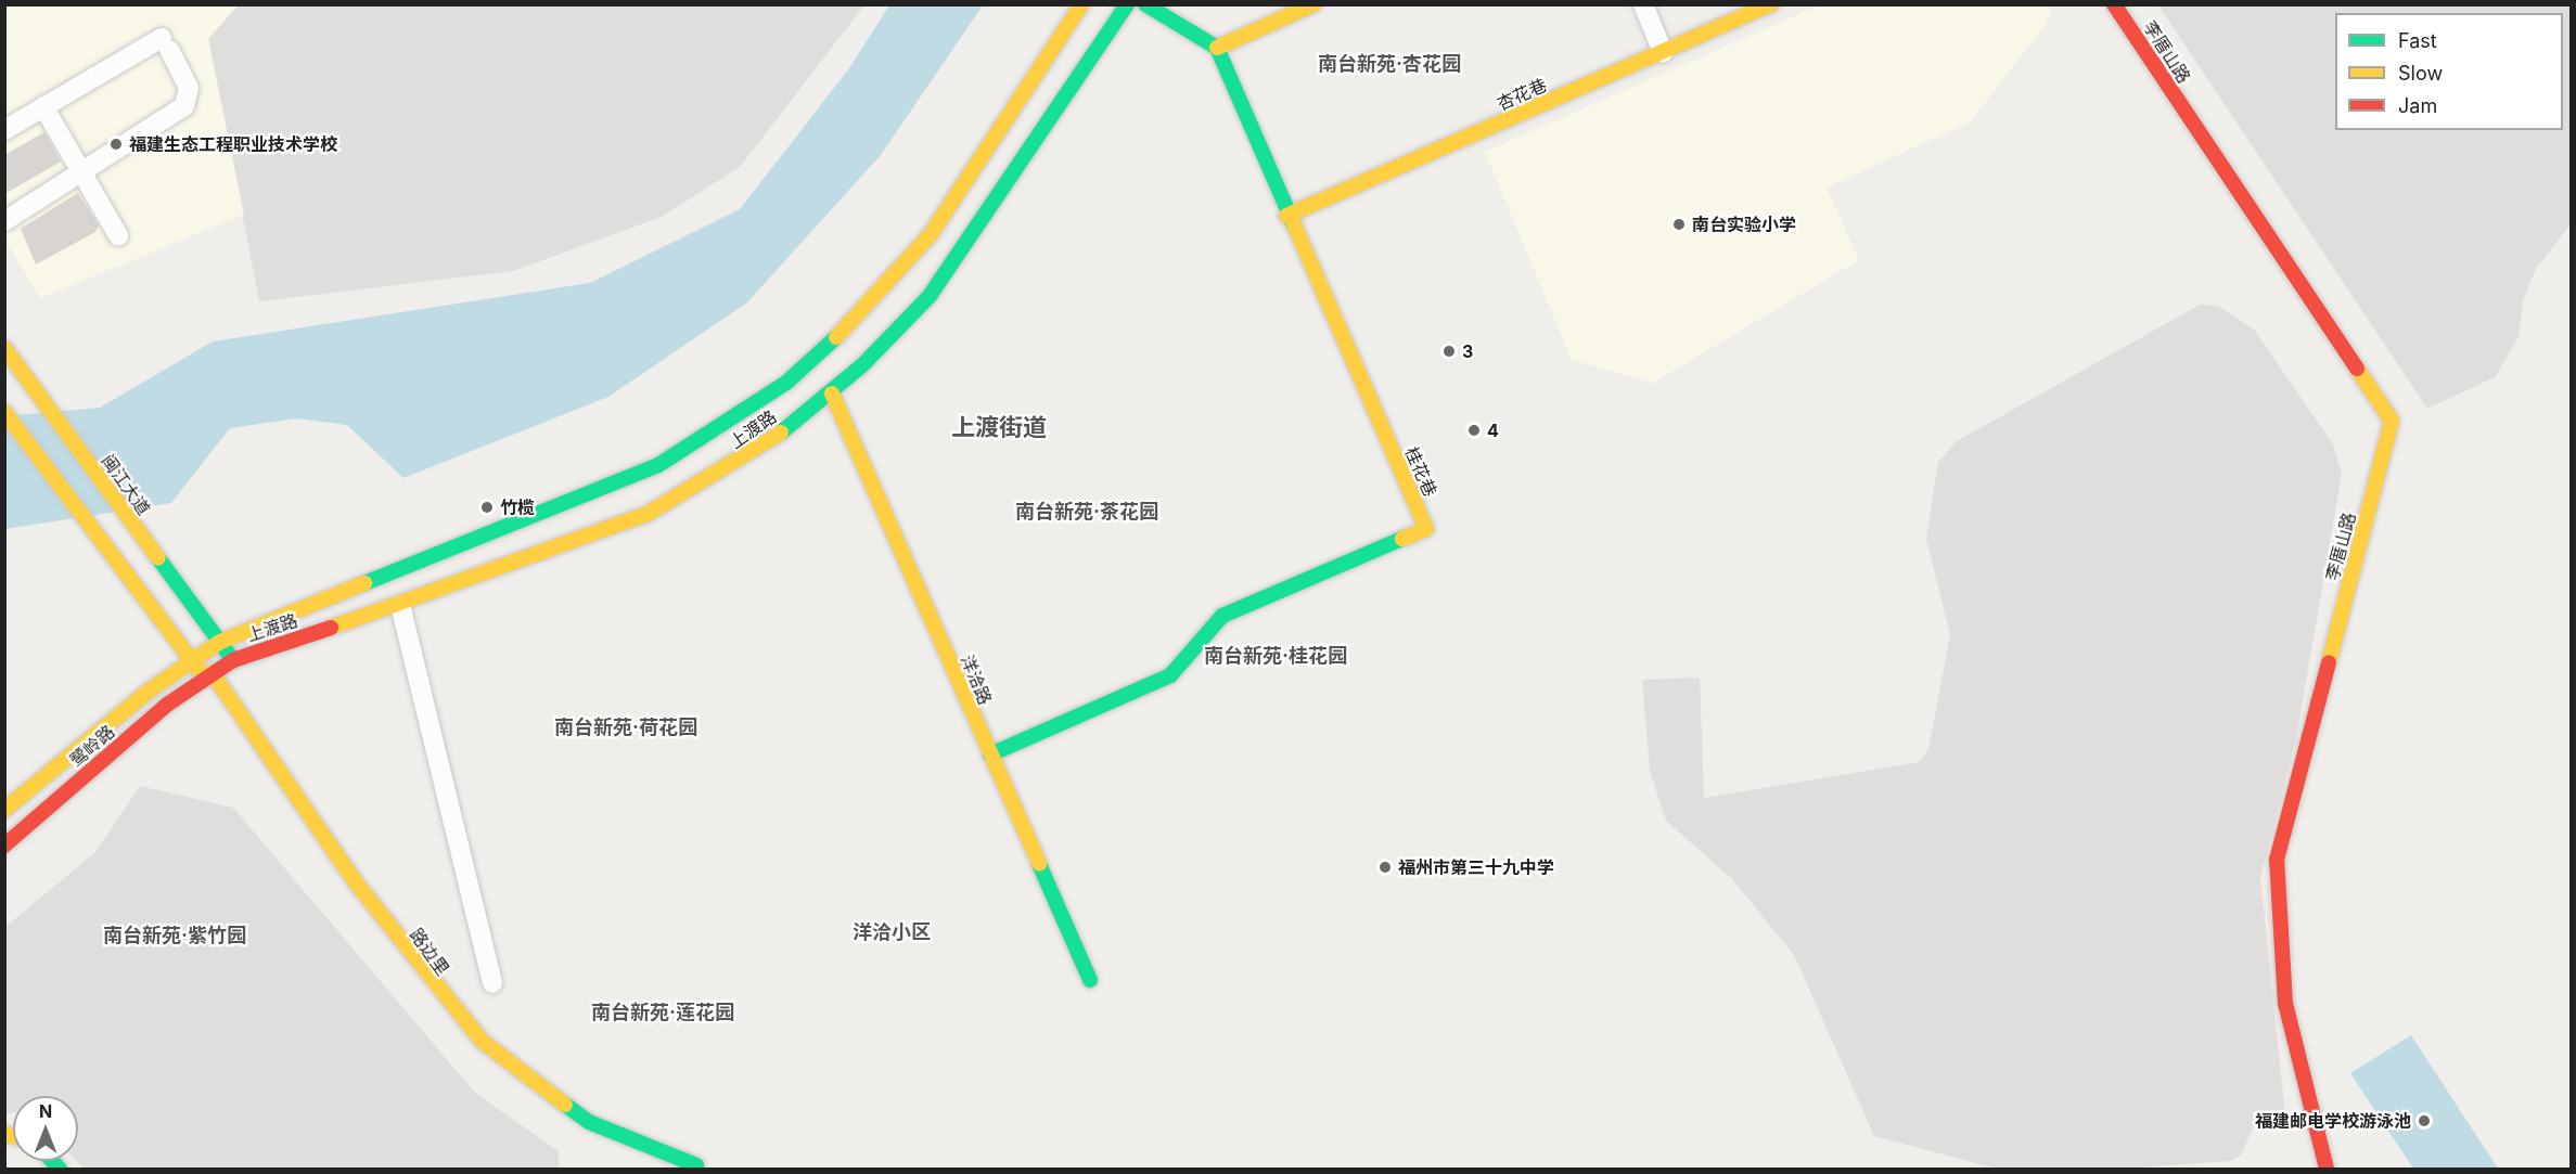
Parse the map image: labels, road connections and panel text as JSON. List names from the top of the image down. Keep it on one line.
{"streets":{"street":["李厝山路","杏花巷","上渡路","桂花巷","闽江大道","洋洽路","鹭岭路","路边里"]},"crossings":[["杏花巷","桂花巷"],["上渡路","闽江大道"],["上渡路","洋洽路"],["上渡路","鹭岭路"],["上渡路","路边里"],["桂花巷","洋洽路"],["鹭岭路","路边里"]],"districts":["南台新苑·杏花园","上渡街道","南台新苑·茶花园","南台新苑·桂花园","南台新苑·荷花园","洋洽小区","南台新苑·紫竹园","南台新苑·莲花园"],"places":["福建生态工程职业技术学校","南台实验小学","3","4","竹榄","福州市第三十九中学","福建邮电学校游泳池"],"legend":["Fast","Slow","Jam"],"north":"top"}
